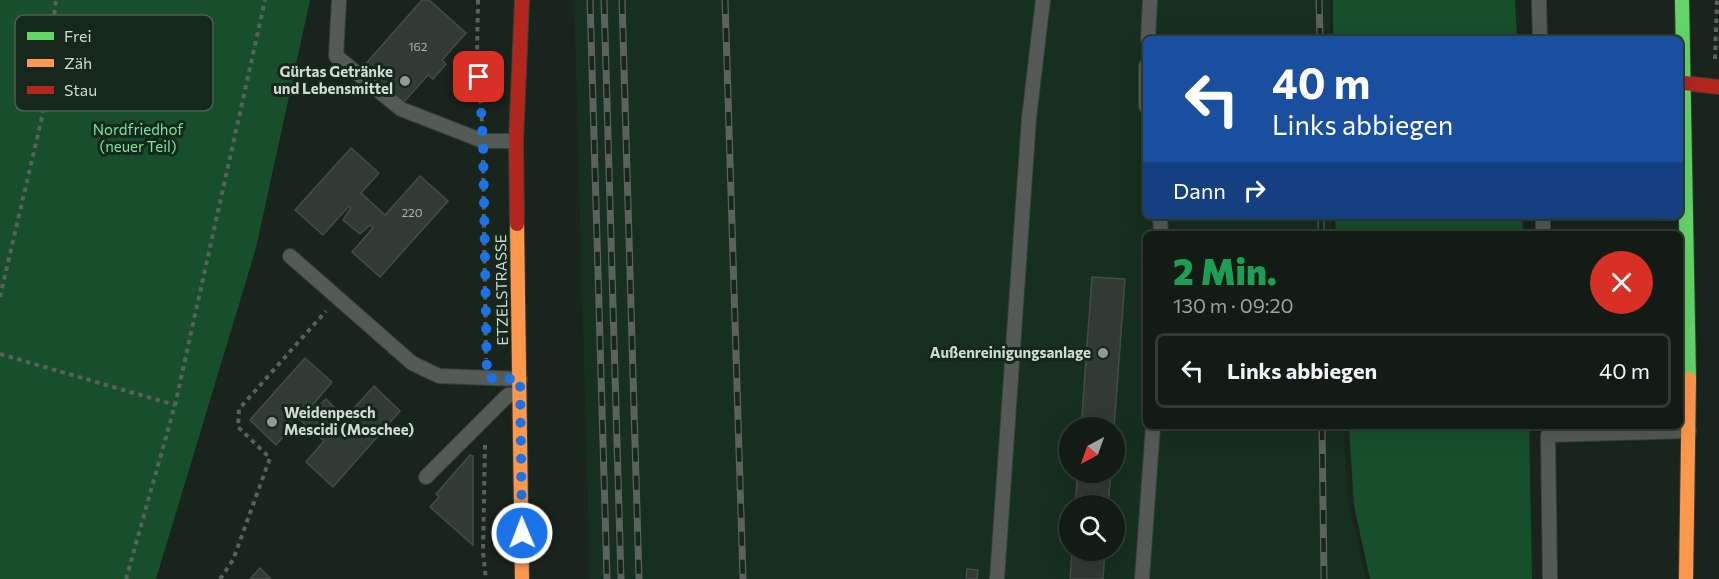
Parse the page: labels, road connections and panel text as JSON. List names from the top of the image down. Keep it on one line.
{"streets":{"street":["ETZELSTRASSE"]},"parks":["Nordfriedhof (neuer Teil)"],"places":["Gürtas Getränke und Lebensmittel","Außenreinigungsanlage","Weidenpesch Mescidi (Moschee)"],"house_numbers":["162","220"],"legend":["Frei","Zäh","Stau"],"north":"bottom left","page":{"turn":["40 m","Links abbiegen"],"then":"Dann","heading":["2 Min.","130 m · 09:20"],"list":[{"name":"Links abbiegen","value":"40 m"}]}}
